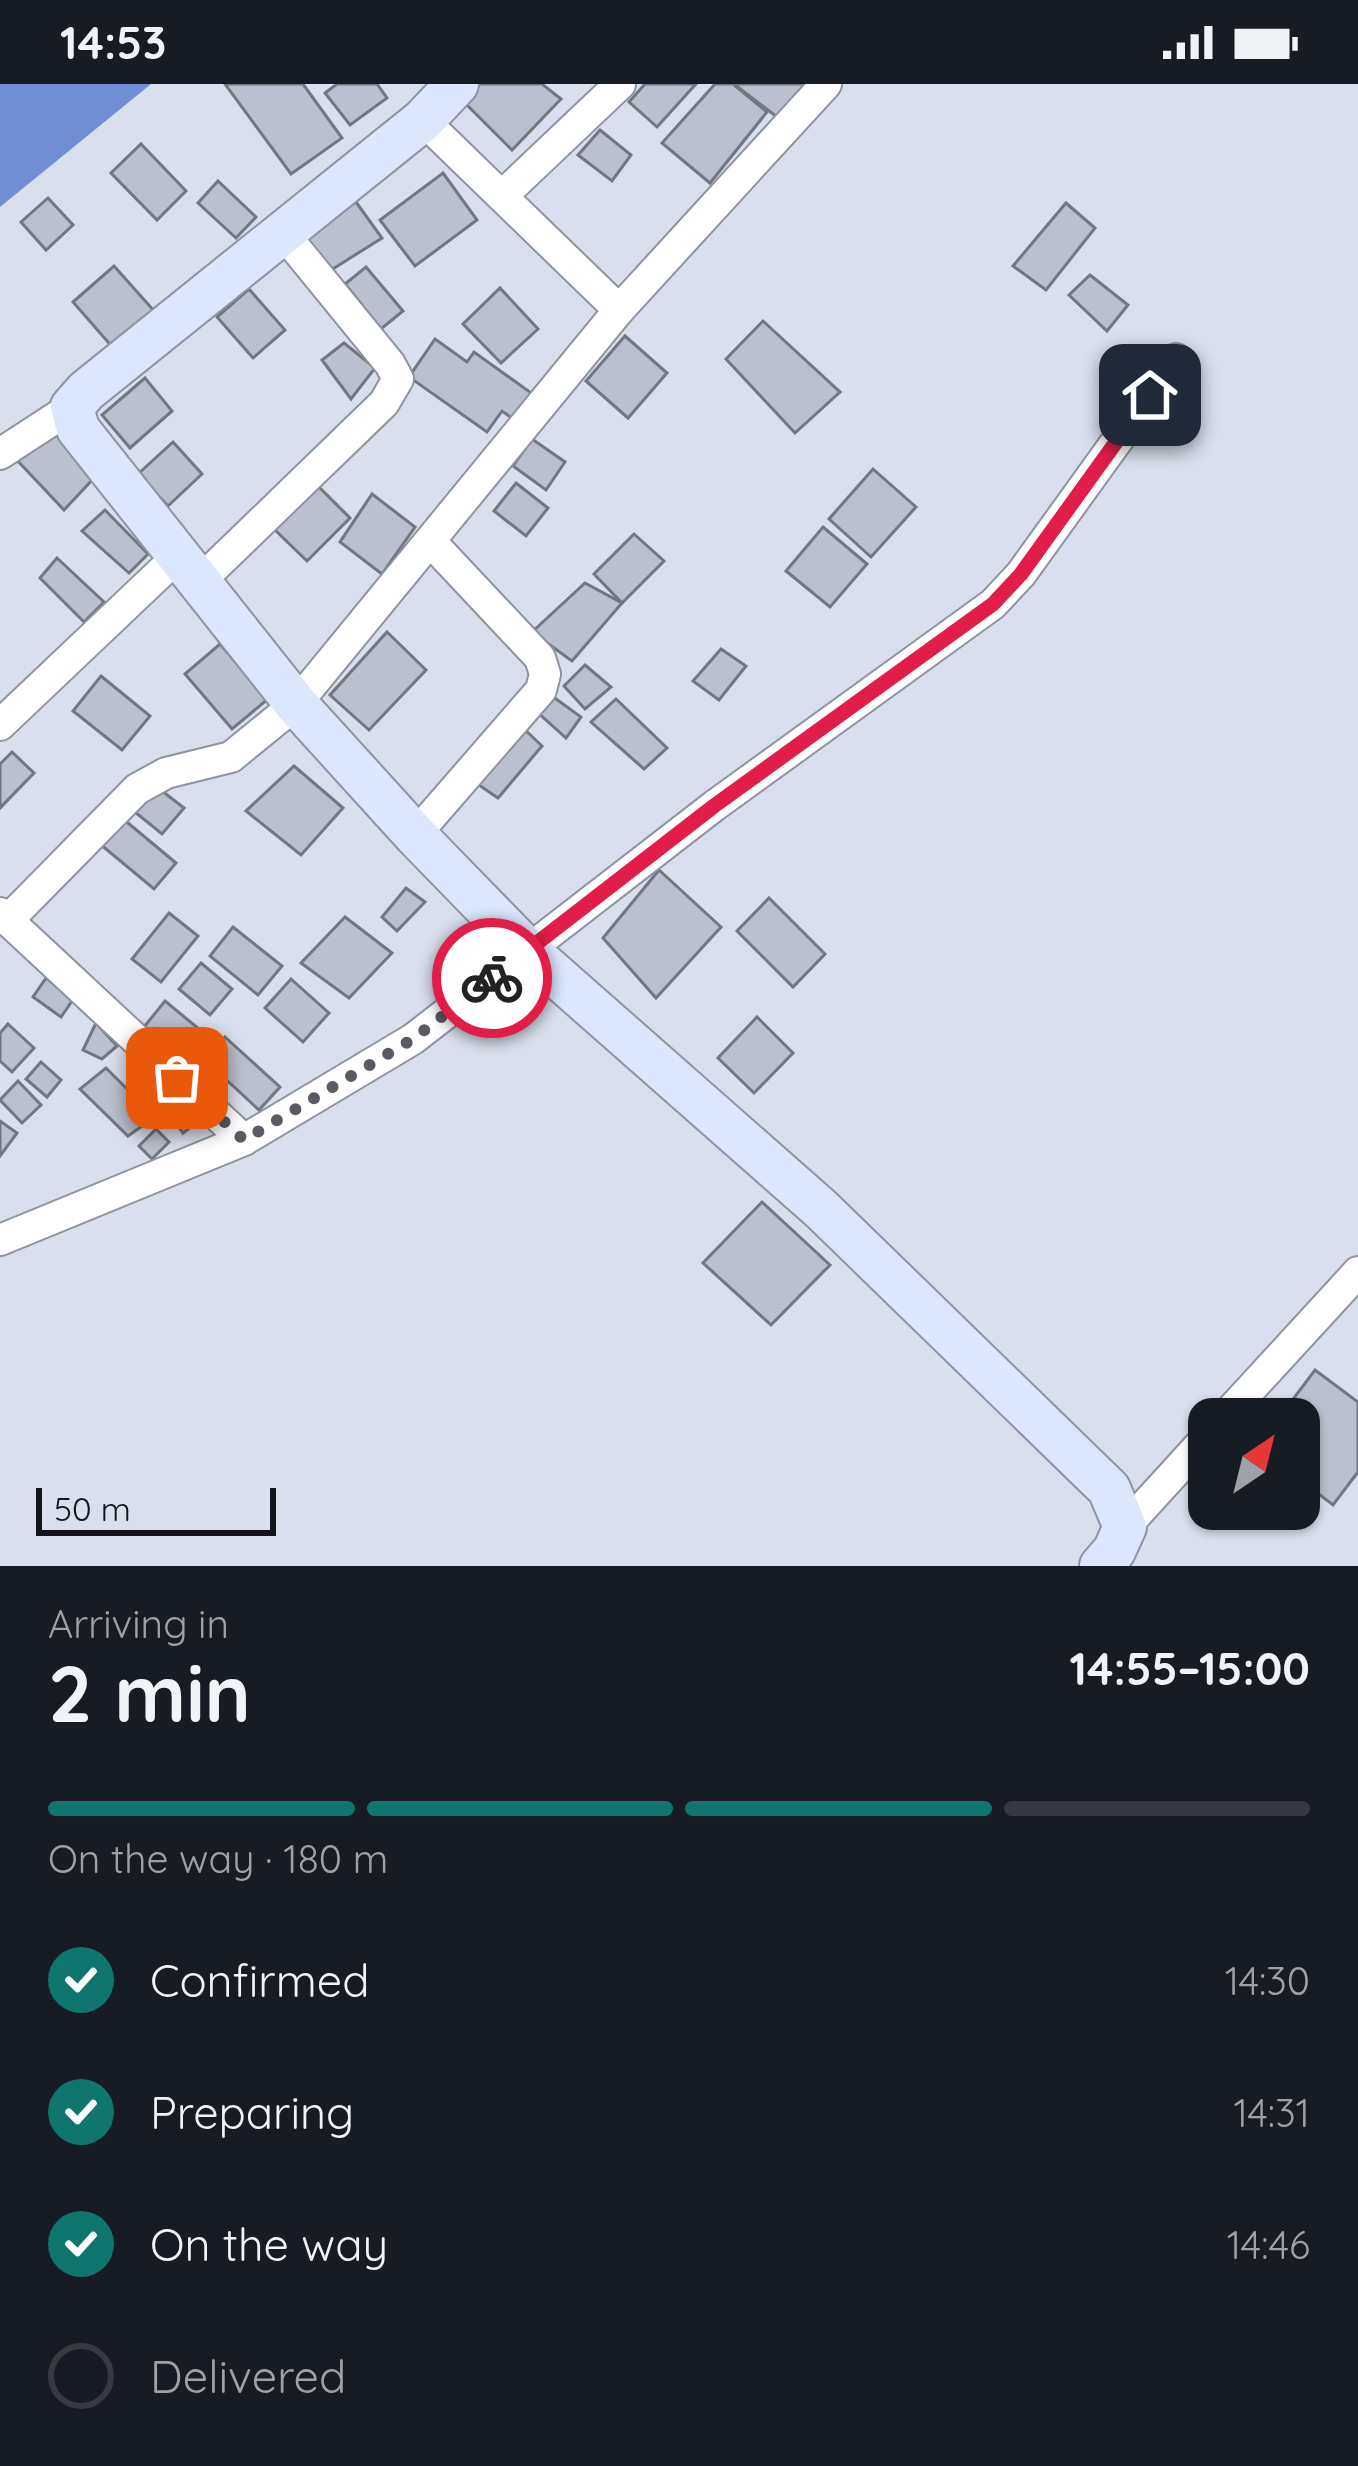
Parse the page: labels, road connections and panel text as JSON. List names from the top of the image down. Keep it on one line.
{"scale_bar":"50 m","north":"top right","page":{"status":"14:53","scale":"50 m","heading":["2 min","Arriving in","14:55–15:00"],"bar":"On the way · 180 m","list":[["Confirmed","14:30"],["Preparing","14:31"],["On the way","14:46"],"Delivered"]}}
